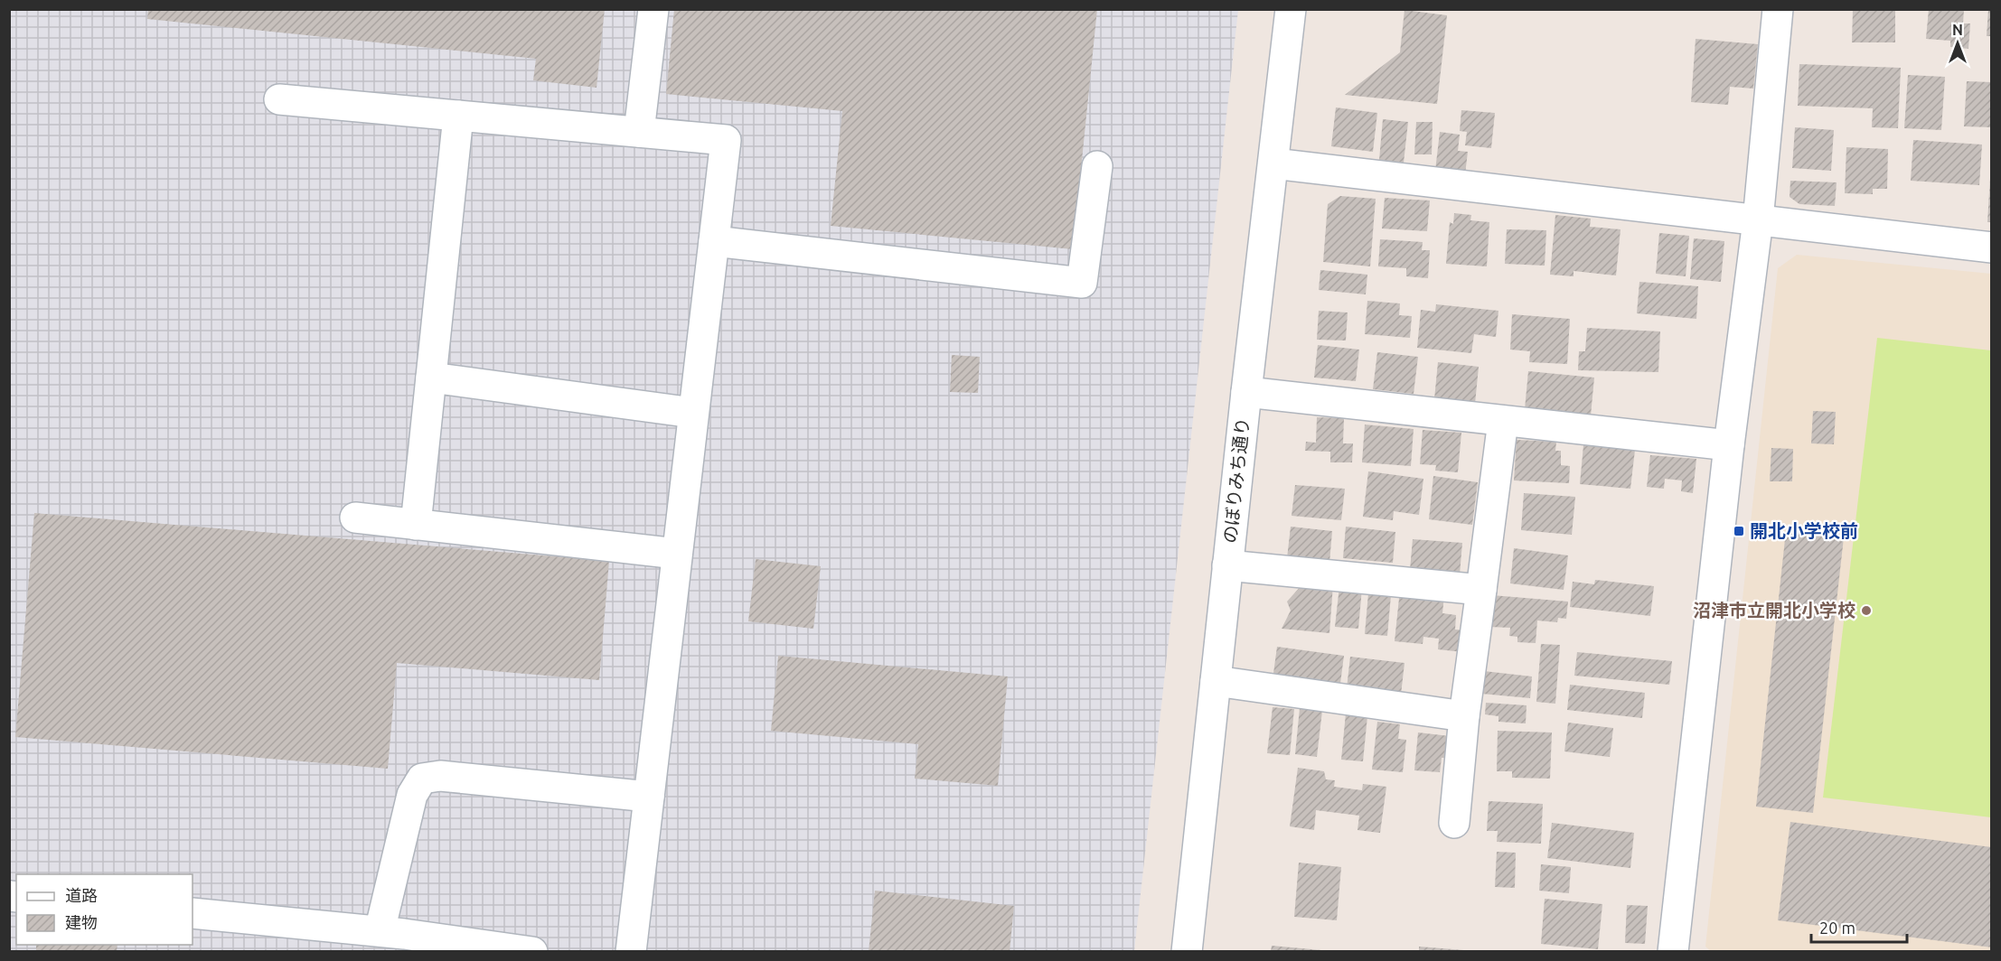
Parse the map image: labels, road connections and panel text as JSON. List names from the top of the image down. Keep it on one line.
{"streets":{"street":["のぼりみち通り"]},"places":{"transit":["開北小学校前"],"other":["沼津市立開北小学校"]},"legend":["道路","建物"],"scale_bar":"20 m","north":"top"}
